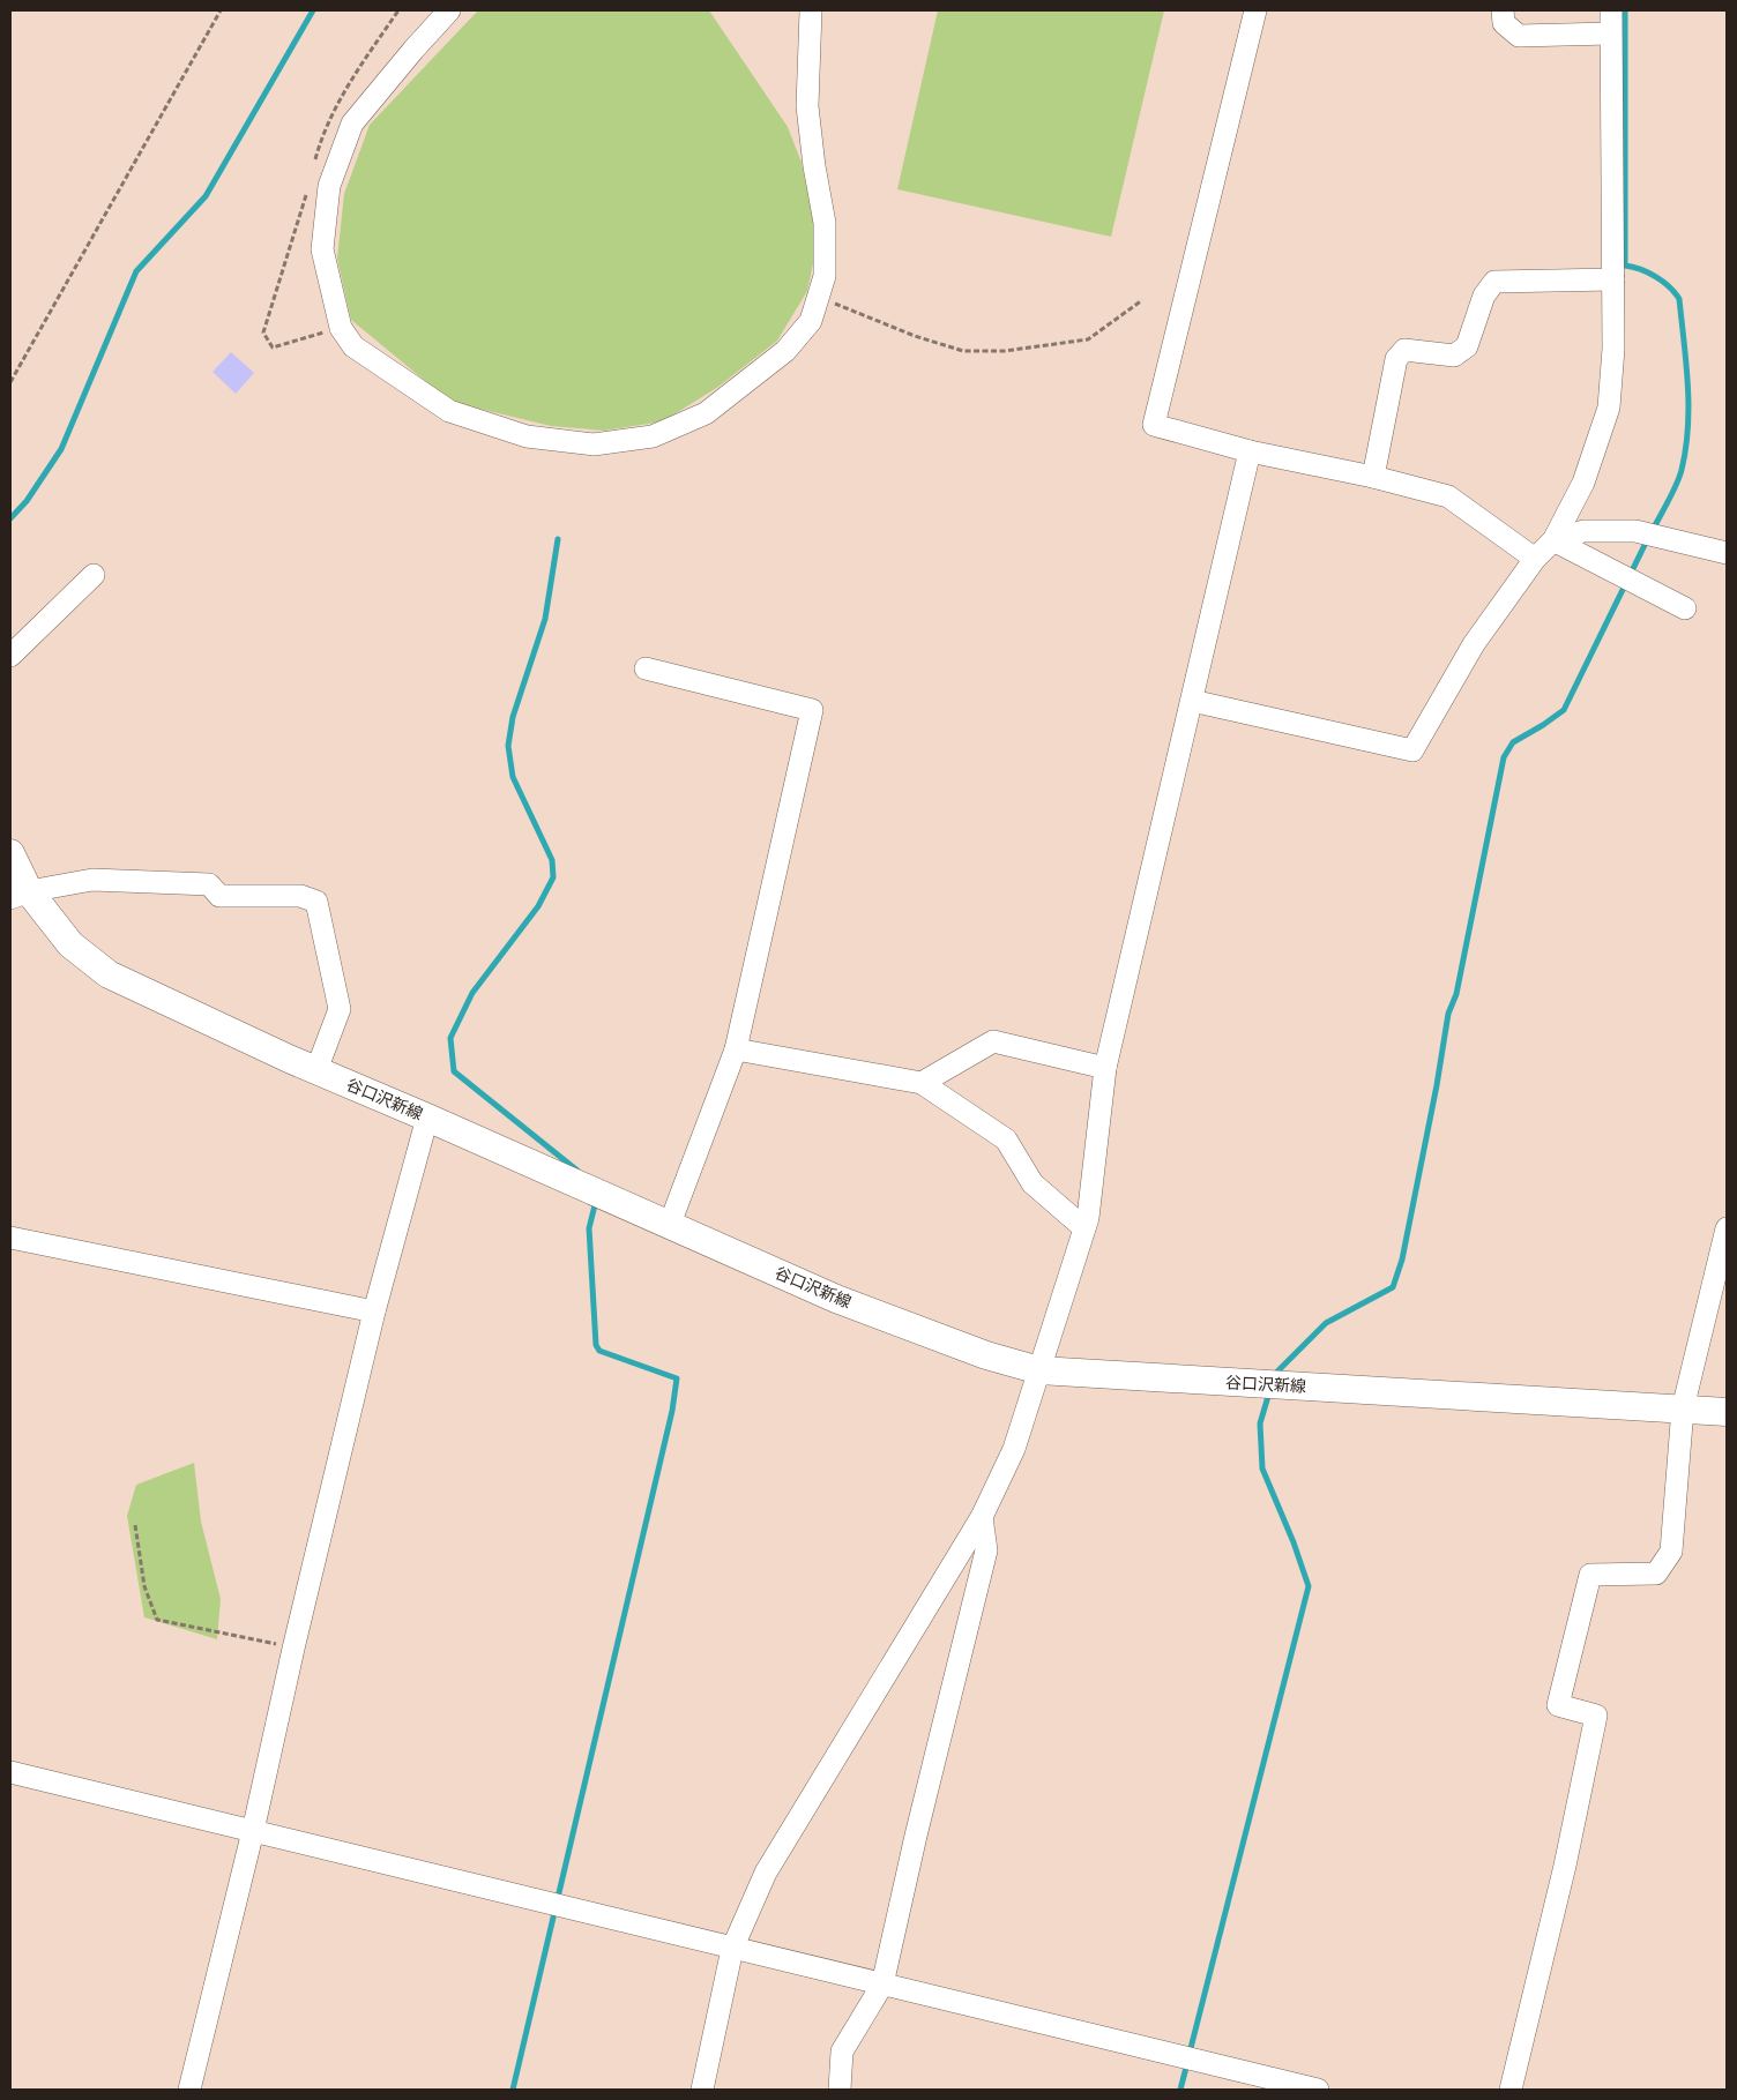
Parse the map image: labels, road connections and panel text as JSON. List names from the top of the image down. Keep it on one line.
{"streets":{"main road":["谷口沢新線"]}}
